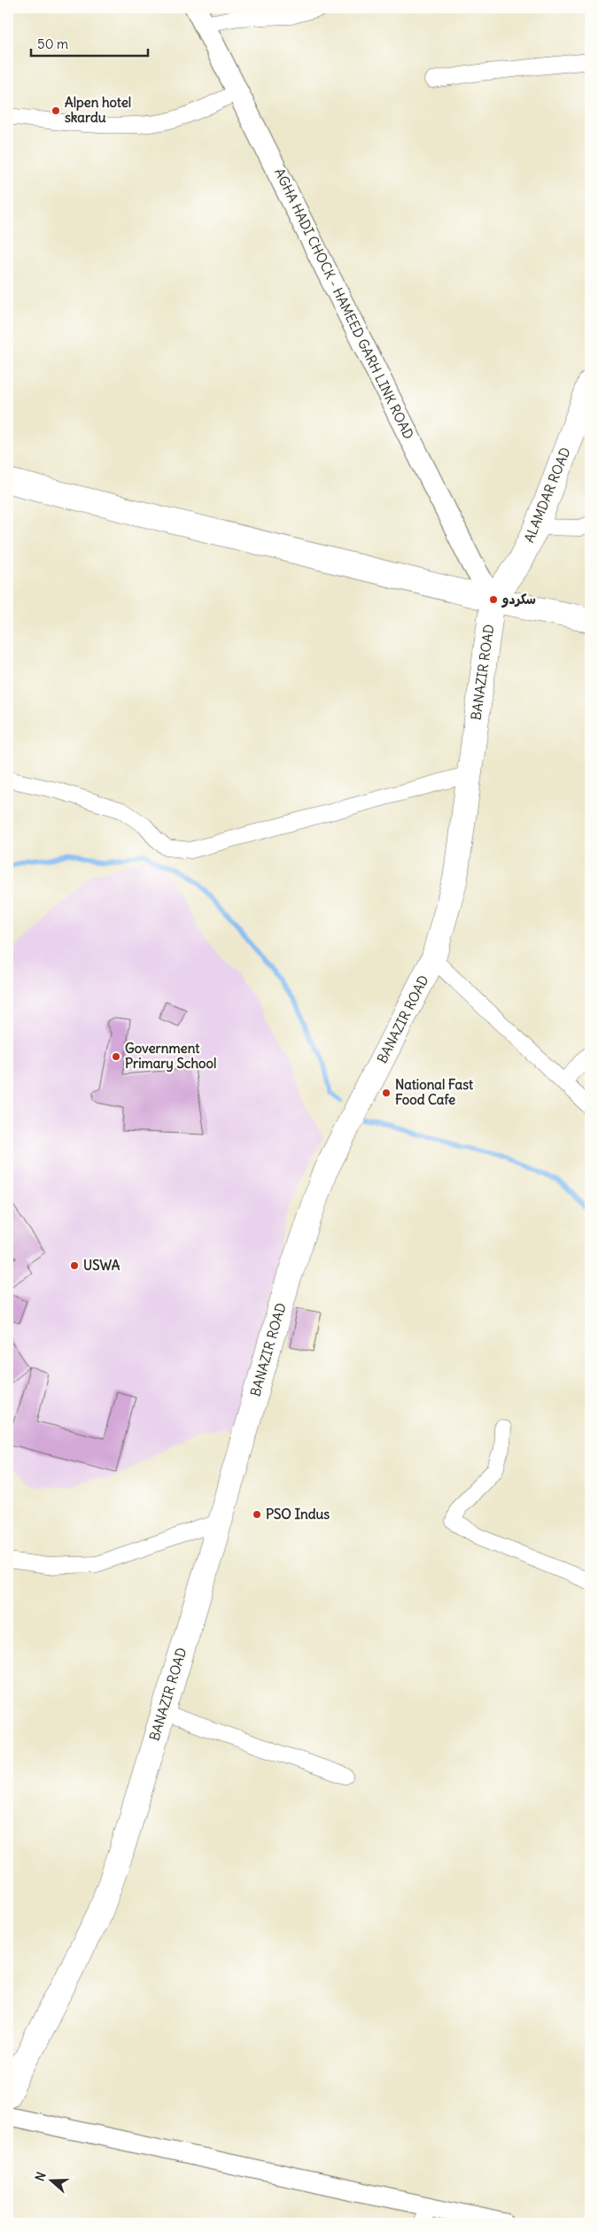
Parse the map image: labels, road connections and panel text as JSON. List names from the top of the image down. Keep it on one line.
{"streets":{"main road":["AGHA HADI CHOCK - HAMEED GARH LINK ROAD","ALAMDAR ROAD","BANAZIR ROAD"]},"crossings":[["AGHA HADI CHOCK - HAMEED GARH LINK ROAD","ALAMDAR ROAD"],["AGHA HADI CHOCK - HAMEED GARH LINK ROAD","BANAZIR ROAD"],["ALAMDAR ROAD","BANAZIR ROAD"]],"places":["Alpen hotel skardu","سکردو","Government Primary School","National Fast Food Cafe","USWA","PSO Indus"],"scale_bar":"50 m","north":"left"}
